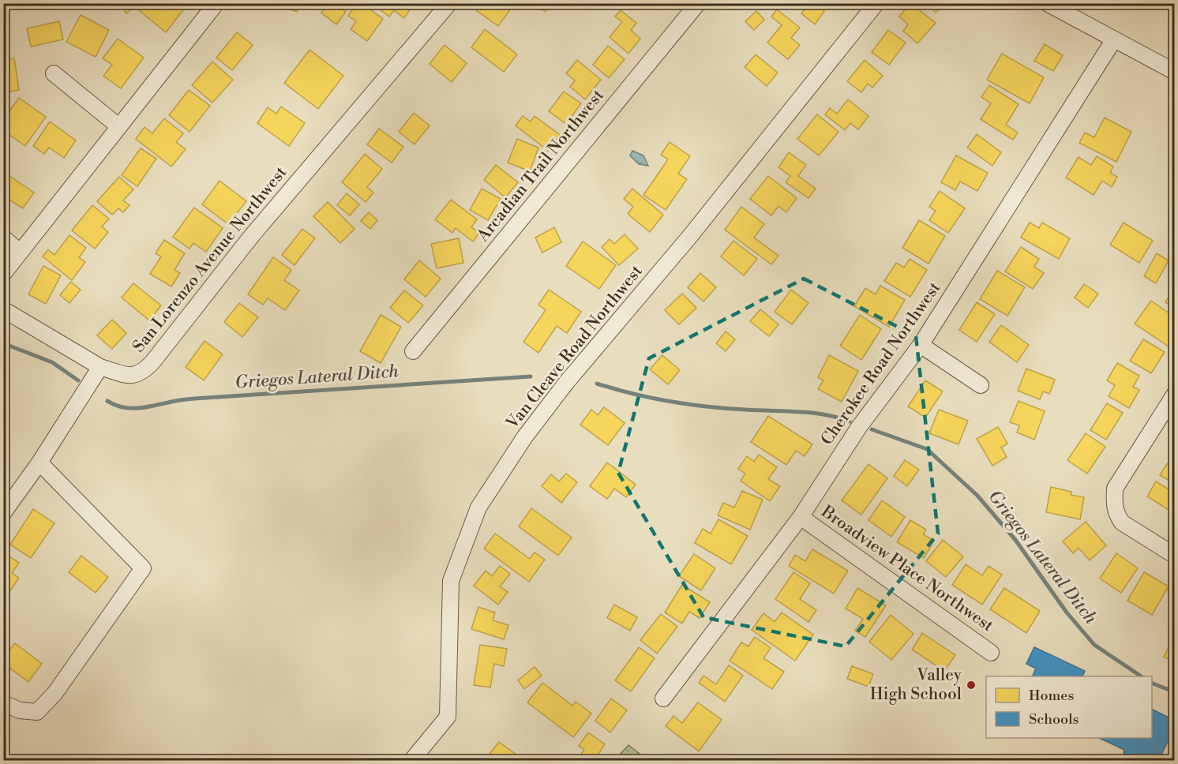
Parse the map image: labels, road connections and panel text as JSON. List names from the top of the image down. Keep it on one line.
{"streets":{"street":["Arcadian Trail Northwest","San Lorenzo Avenue Northwest","Van Cleave Road Northwest","Cherokee Road Northwest","Broadview Place Northwest"]},"crossings":[["Cherokee Road Northwest","Broadview Place Northwest"]],"water":["Griegos Lateral Ditch"],"places":["Valley High School"],"legend":["Homes","Schools"]}
